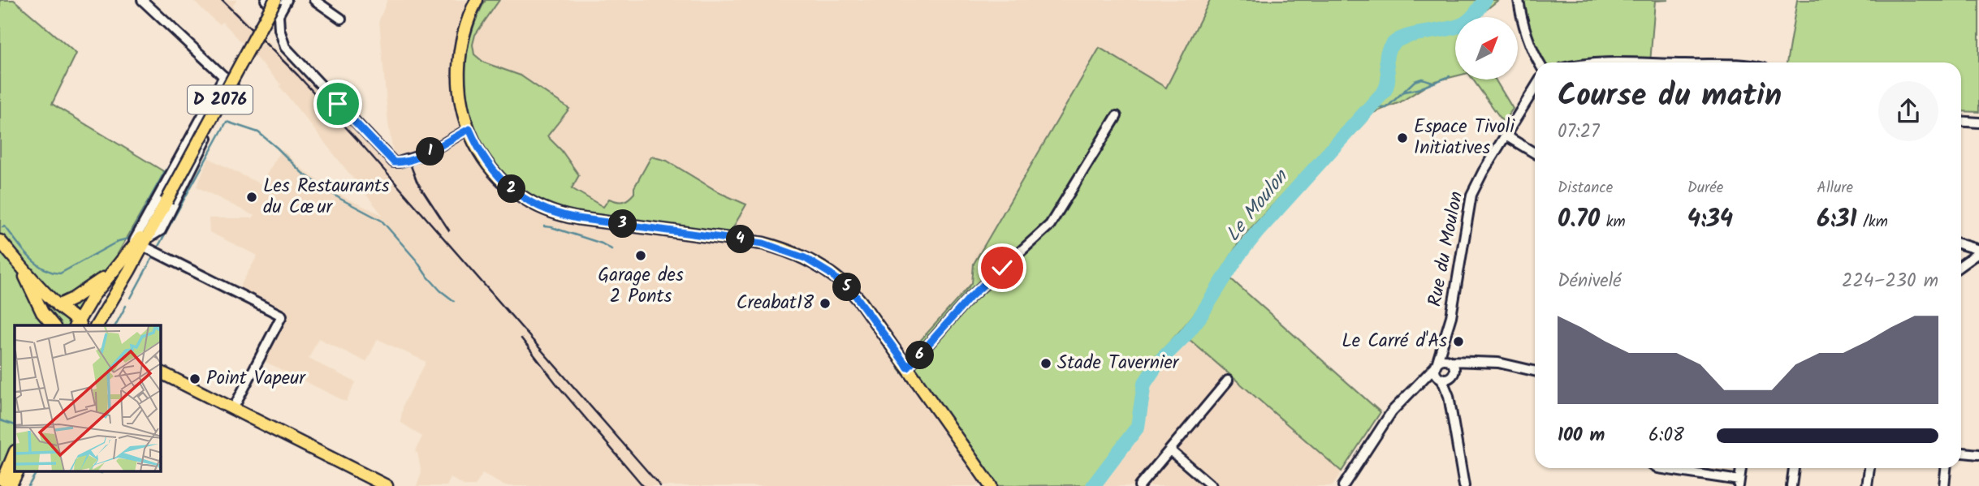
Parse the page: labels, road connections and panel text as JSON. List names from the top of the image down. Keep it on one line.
{"streets":{"main road":["D 2076"],"street":["Rue du Moulon"]},"water":["Le Moulon"],"places":["Espace Tivoli Initiatives","Les Restaurants du Cœur","Garage des 2 Ponts","Creabat18","Le Carré d'As","Stade Tavernier","Point Vapeur"],"north":"top right","page":{"heading":["Course du matin","07:27"],"pins":["1","2","3","4","5","6"],"stats":[["Distance","0.70 km"],["Durée","4:34"],["Allure","6:31 /km"]],"chart":["Dénivelé","224–230 m"],"list":[{"name":"100 m","note":"6:08"}]}}
